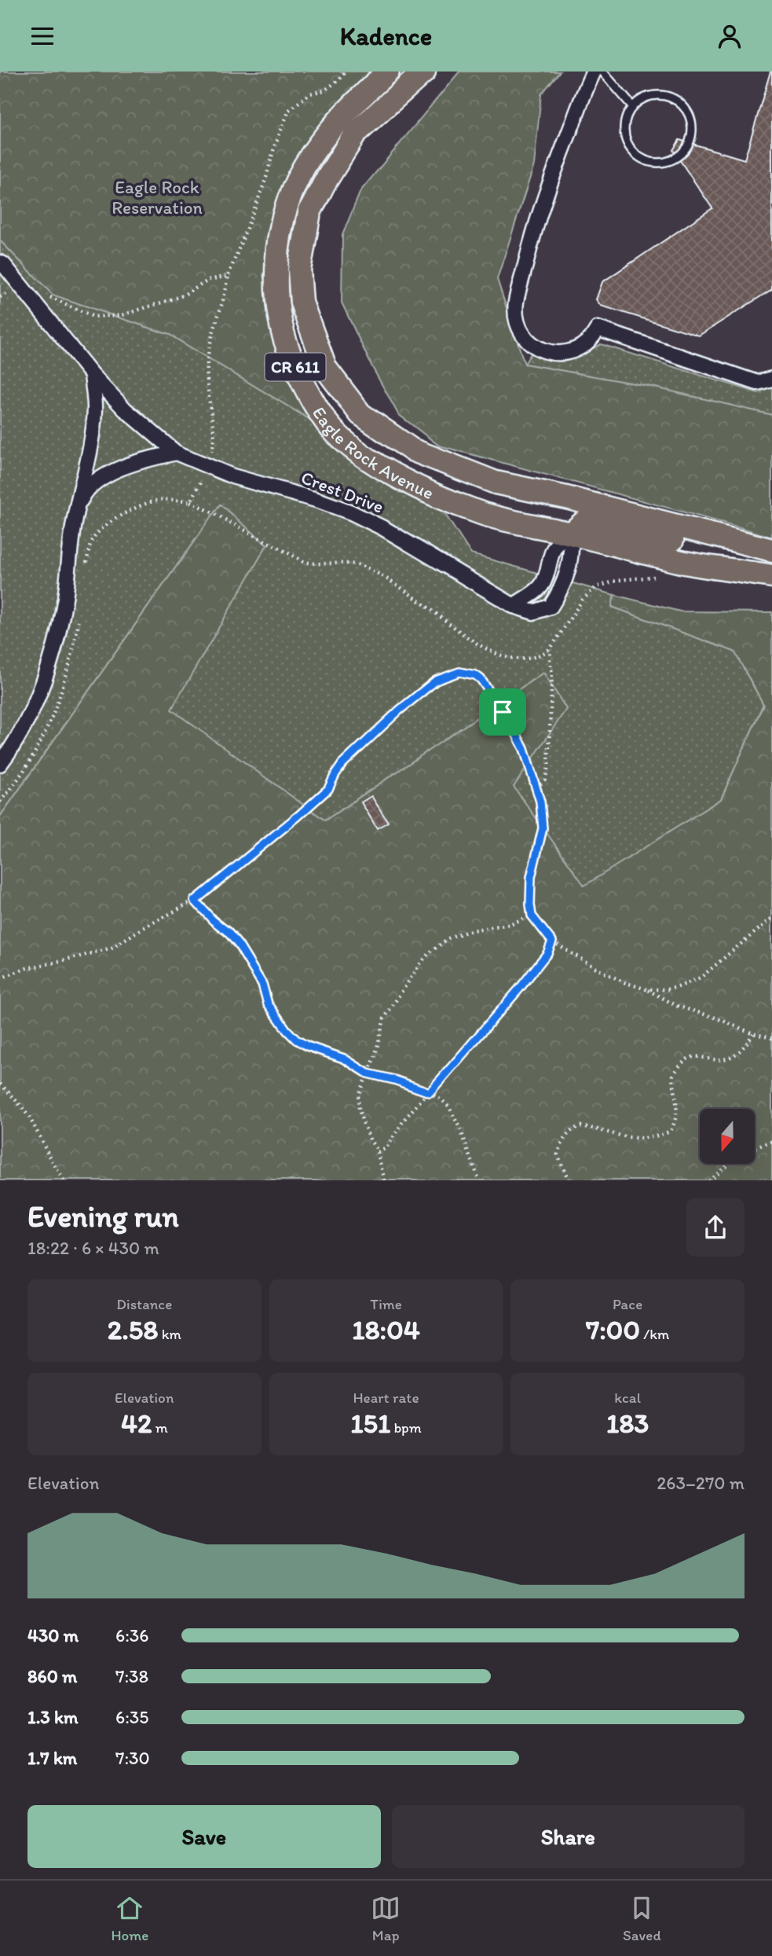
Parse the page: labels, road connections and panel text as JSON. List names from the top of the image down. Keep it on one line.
{"streets":{"main road":["CR 611","Eagle Rock Avenue"],"street":["Crest Drive"]},"crossings":[["Eagle Rock Avenue","Crest Drive"]],"parks":["Eagle Rock Reservation"],"north":"bottom","page":{"header":"Kadence","heading":["Evening run","18:22 · 6 × 430 m"],"stats":[["Distance","2.58 km"],["Time","18:04"],["Pace","7:00 /km"],["Elevation","42 m"],["Heart rate","151 bpm"],["kcal","183"]],"chart":["Elevation","263–270 m"],"list":[{"name":"430 m","note":"6:36"},{"name":"860 m","note":"7:38"},{"name":"1.3 km","note":"6:35"},{"name":"1.7 km","note":"7:30"}],"buttons":["Save","Share"],"tabs":["Home","Map","Saved"]}}
